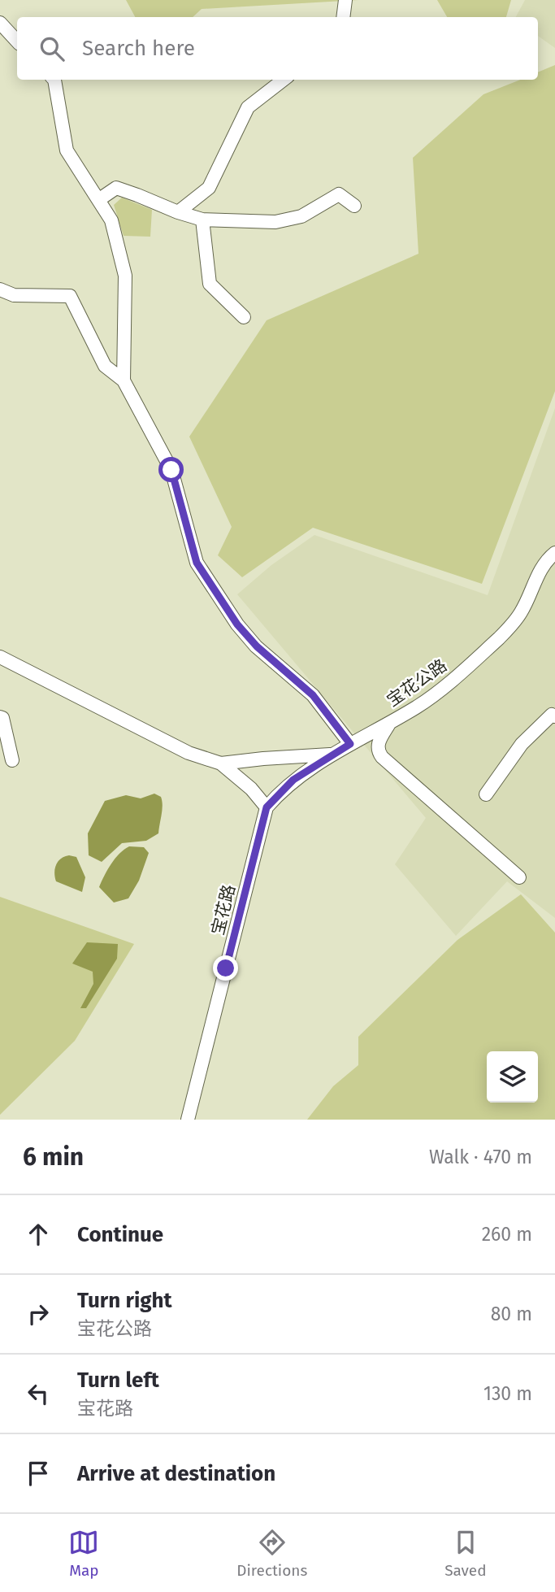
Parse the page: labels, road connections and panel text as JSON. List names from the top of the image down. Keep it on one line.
{"streets":{"street":["宝花公路","宝花路"]},"crossings":[["宝花公路","宝花路"]],"page":{"search":"Search here","heading":["6 min","Walk · 470 m"],"list":[["Continue","260 m"],["Turn right","宝花公路","80 m"],["Turn left","宝花路","130 m"],"Arrive at destination"],"nav":["Map","Directions","Saved"]}}
